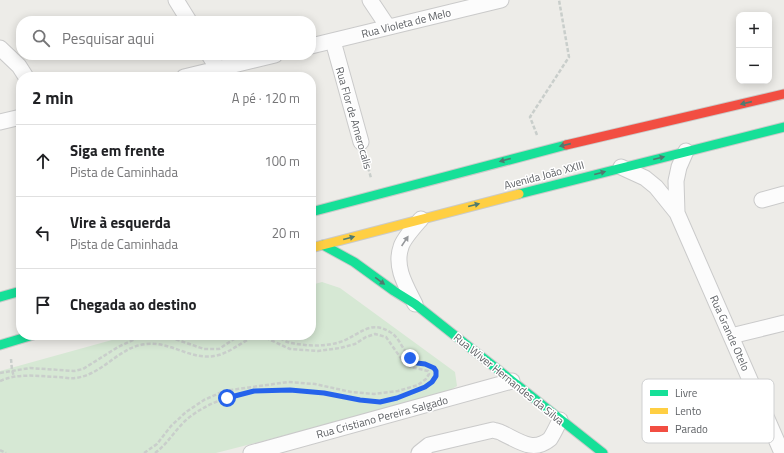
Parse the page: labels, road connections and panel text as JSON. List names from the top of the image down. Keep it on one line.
{"streets":{"main road":["Avenida João XXIII","Rua Wiver Hernandes da Silva"],"street":["Rua Violeta de Melo","Rua Flor de Amerocalis","Rua Grande Otelo","Rua Cristiano Pereira Salgado"]},"crossings":[["Rua Violeta de Melo","Rua Flor de Amerocalis"],["Avenida João XXIII","Rua Grande Otelo"],["Avenida João XXIII","Rua Wiver Hernandes da Silva"],["Rua Wiver Hernandes da Silva","Rua Cristiano Pereira Salgado"]],"legend":["Livre","Lento","Parado"],"page":{"map_buttons":["+","−"],"search":"Pesquisar aqui","heading":["2 min","A pé · 120 m"],"list":[["Siga em frente","Pista de Caminhada","100 m"],["Vire à esquerda","Pista de Caminhada","20 m"],"Chegada ao destino"]}}
